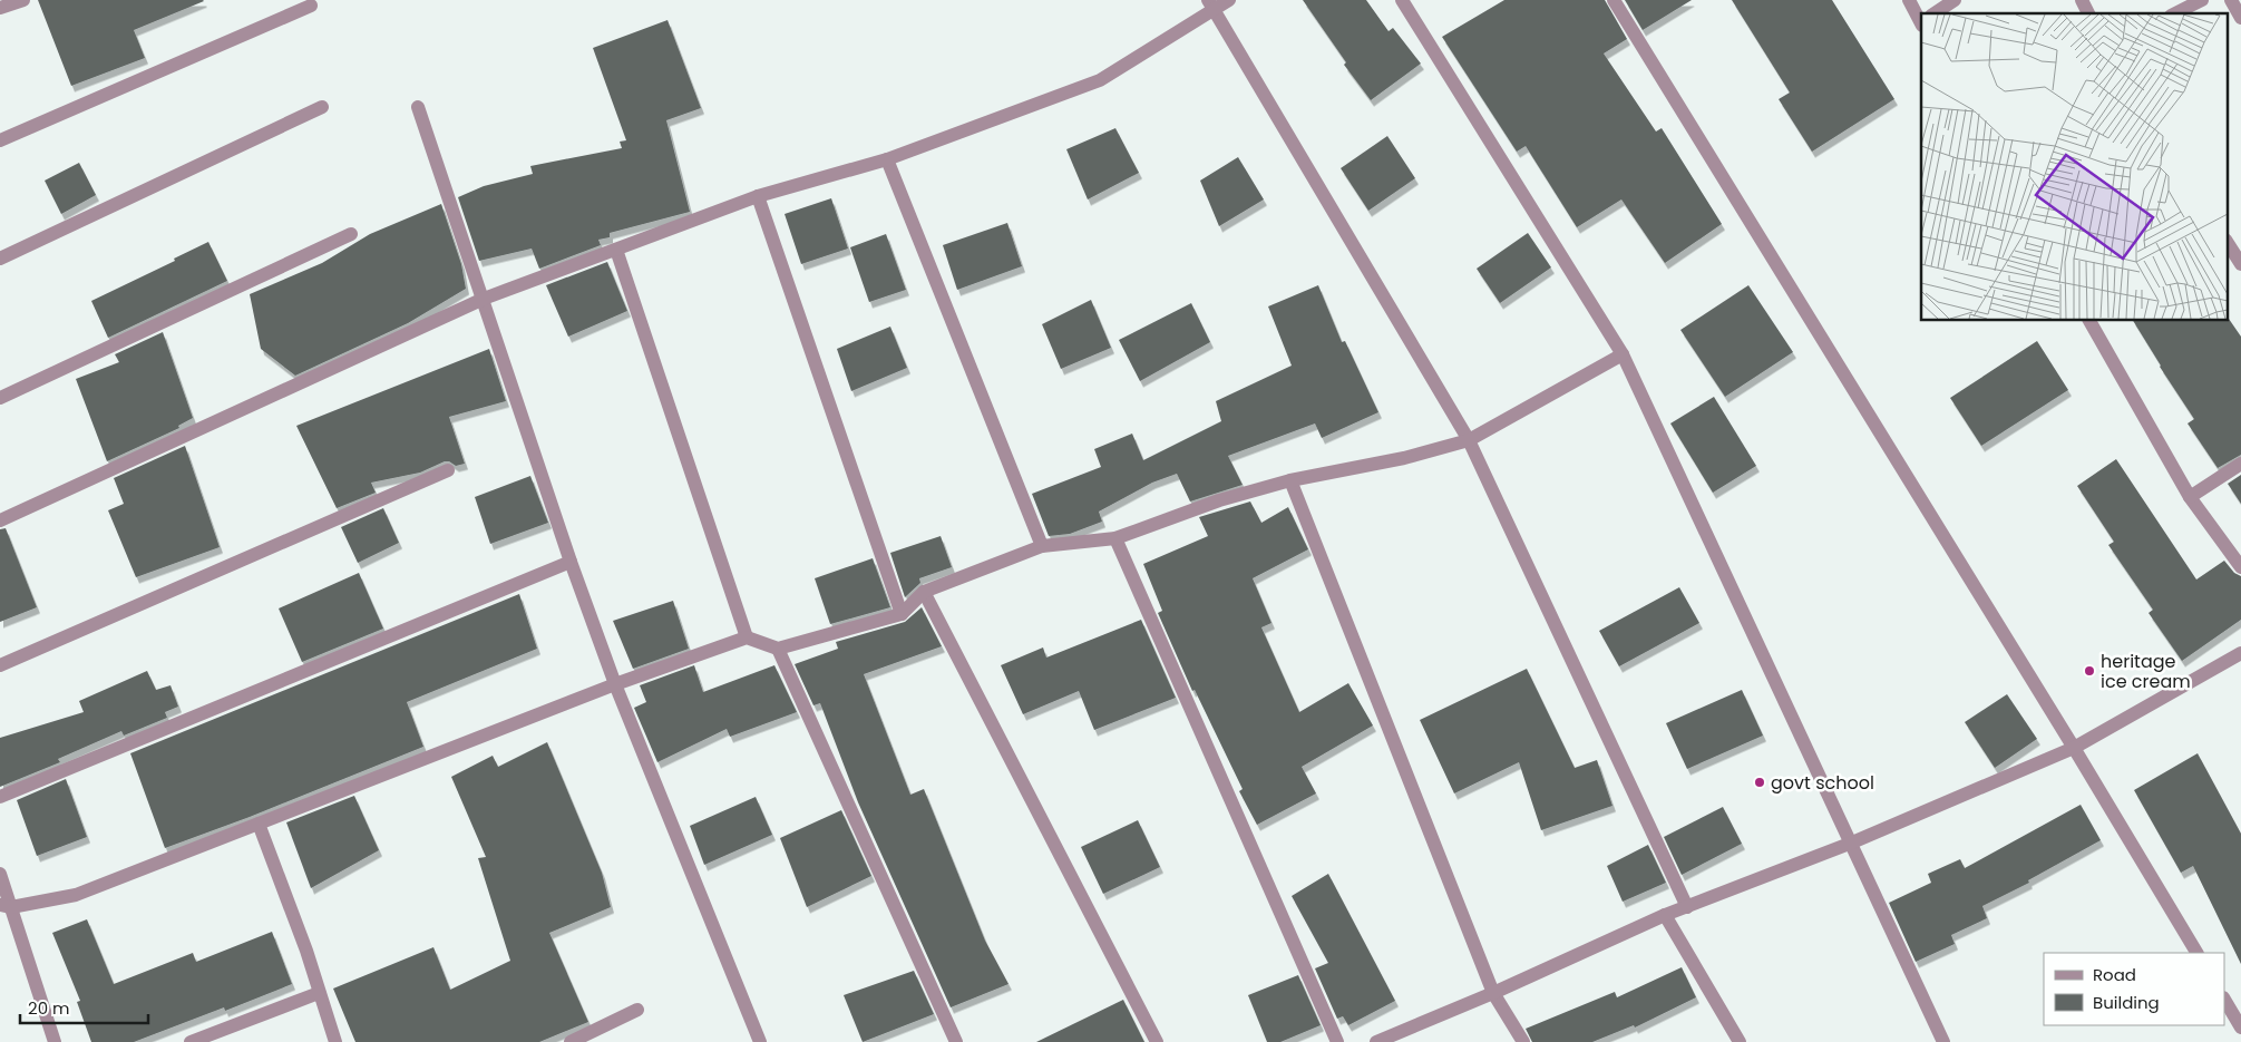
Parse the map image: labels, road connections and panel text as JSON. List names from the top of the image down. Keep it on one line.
{"places":["heritage ice cream","govt school"],"legend":["Road","Building"],"scale_bar":"20 m"}
